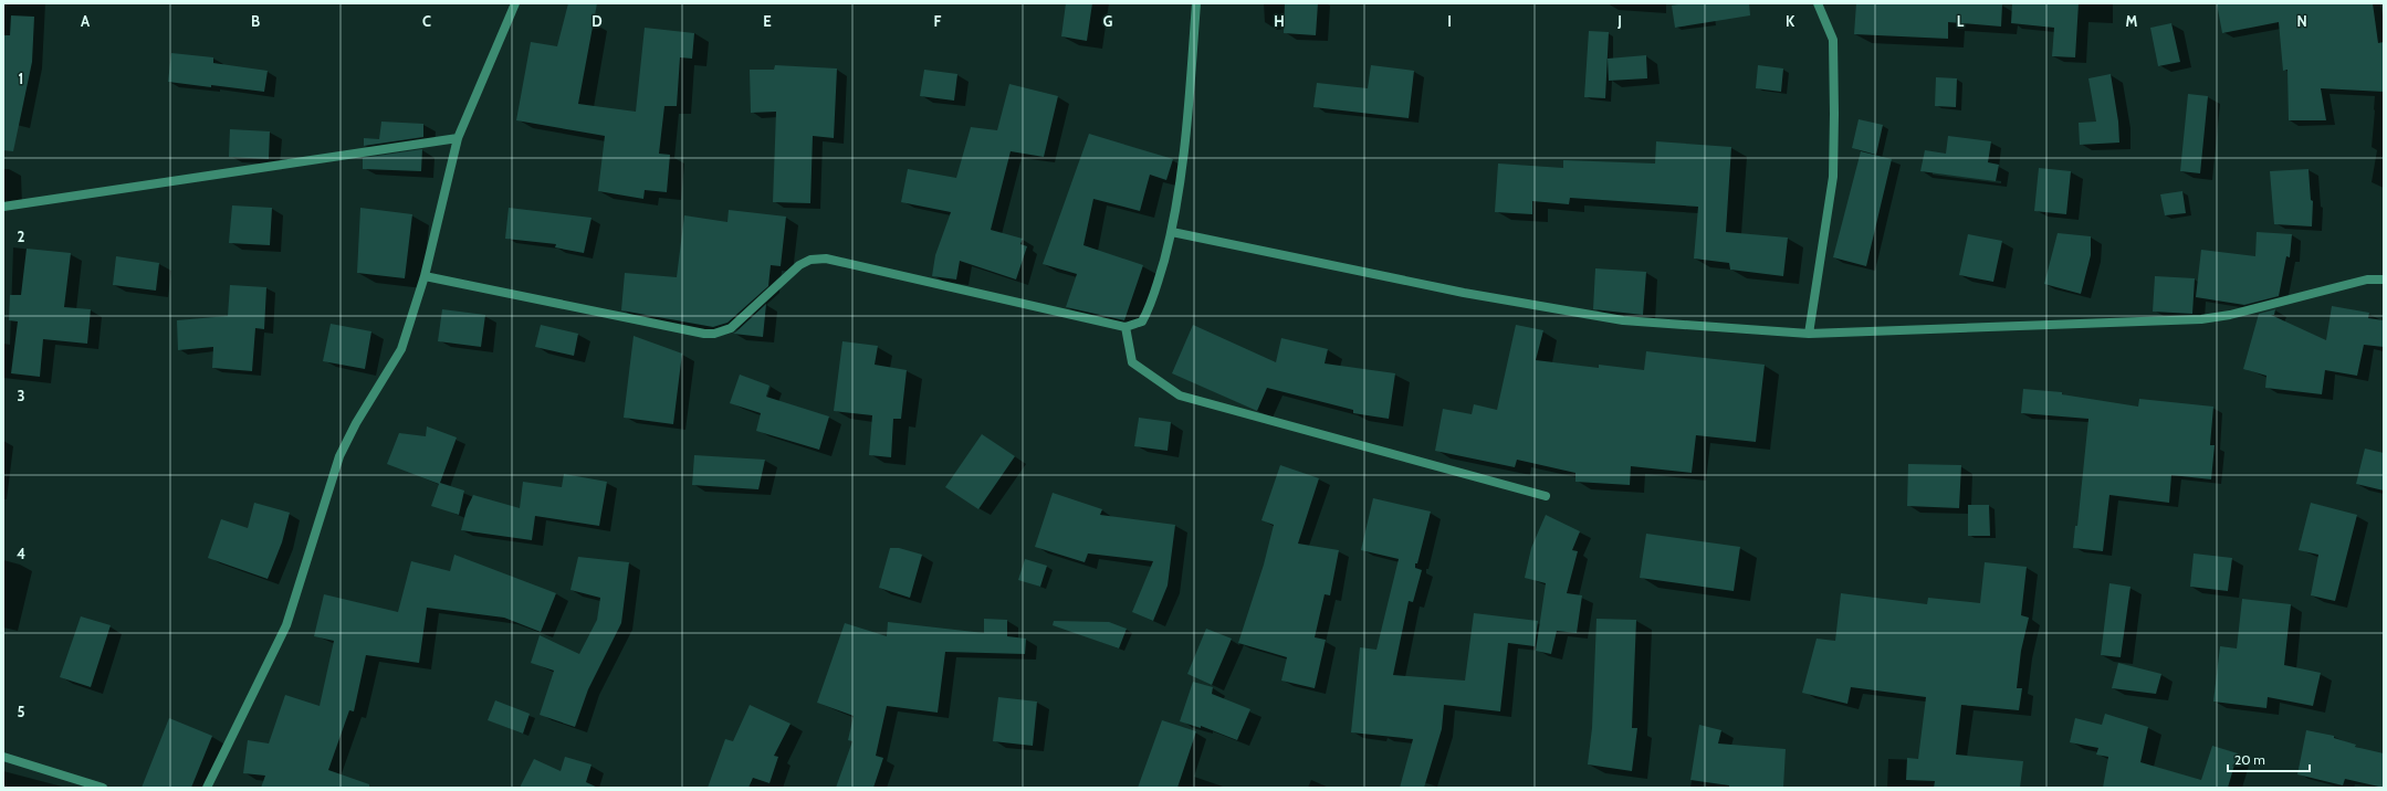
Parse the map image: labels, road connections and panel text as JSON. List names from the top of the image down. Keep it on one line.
{"scale_bar":"20 m","grid":{"columns":["A","B","C","D","E","F","G","H","I","J","K","L","M","N"],"rows":["1","2","3","4","5"]}}
